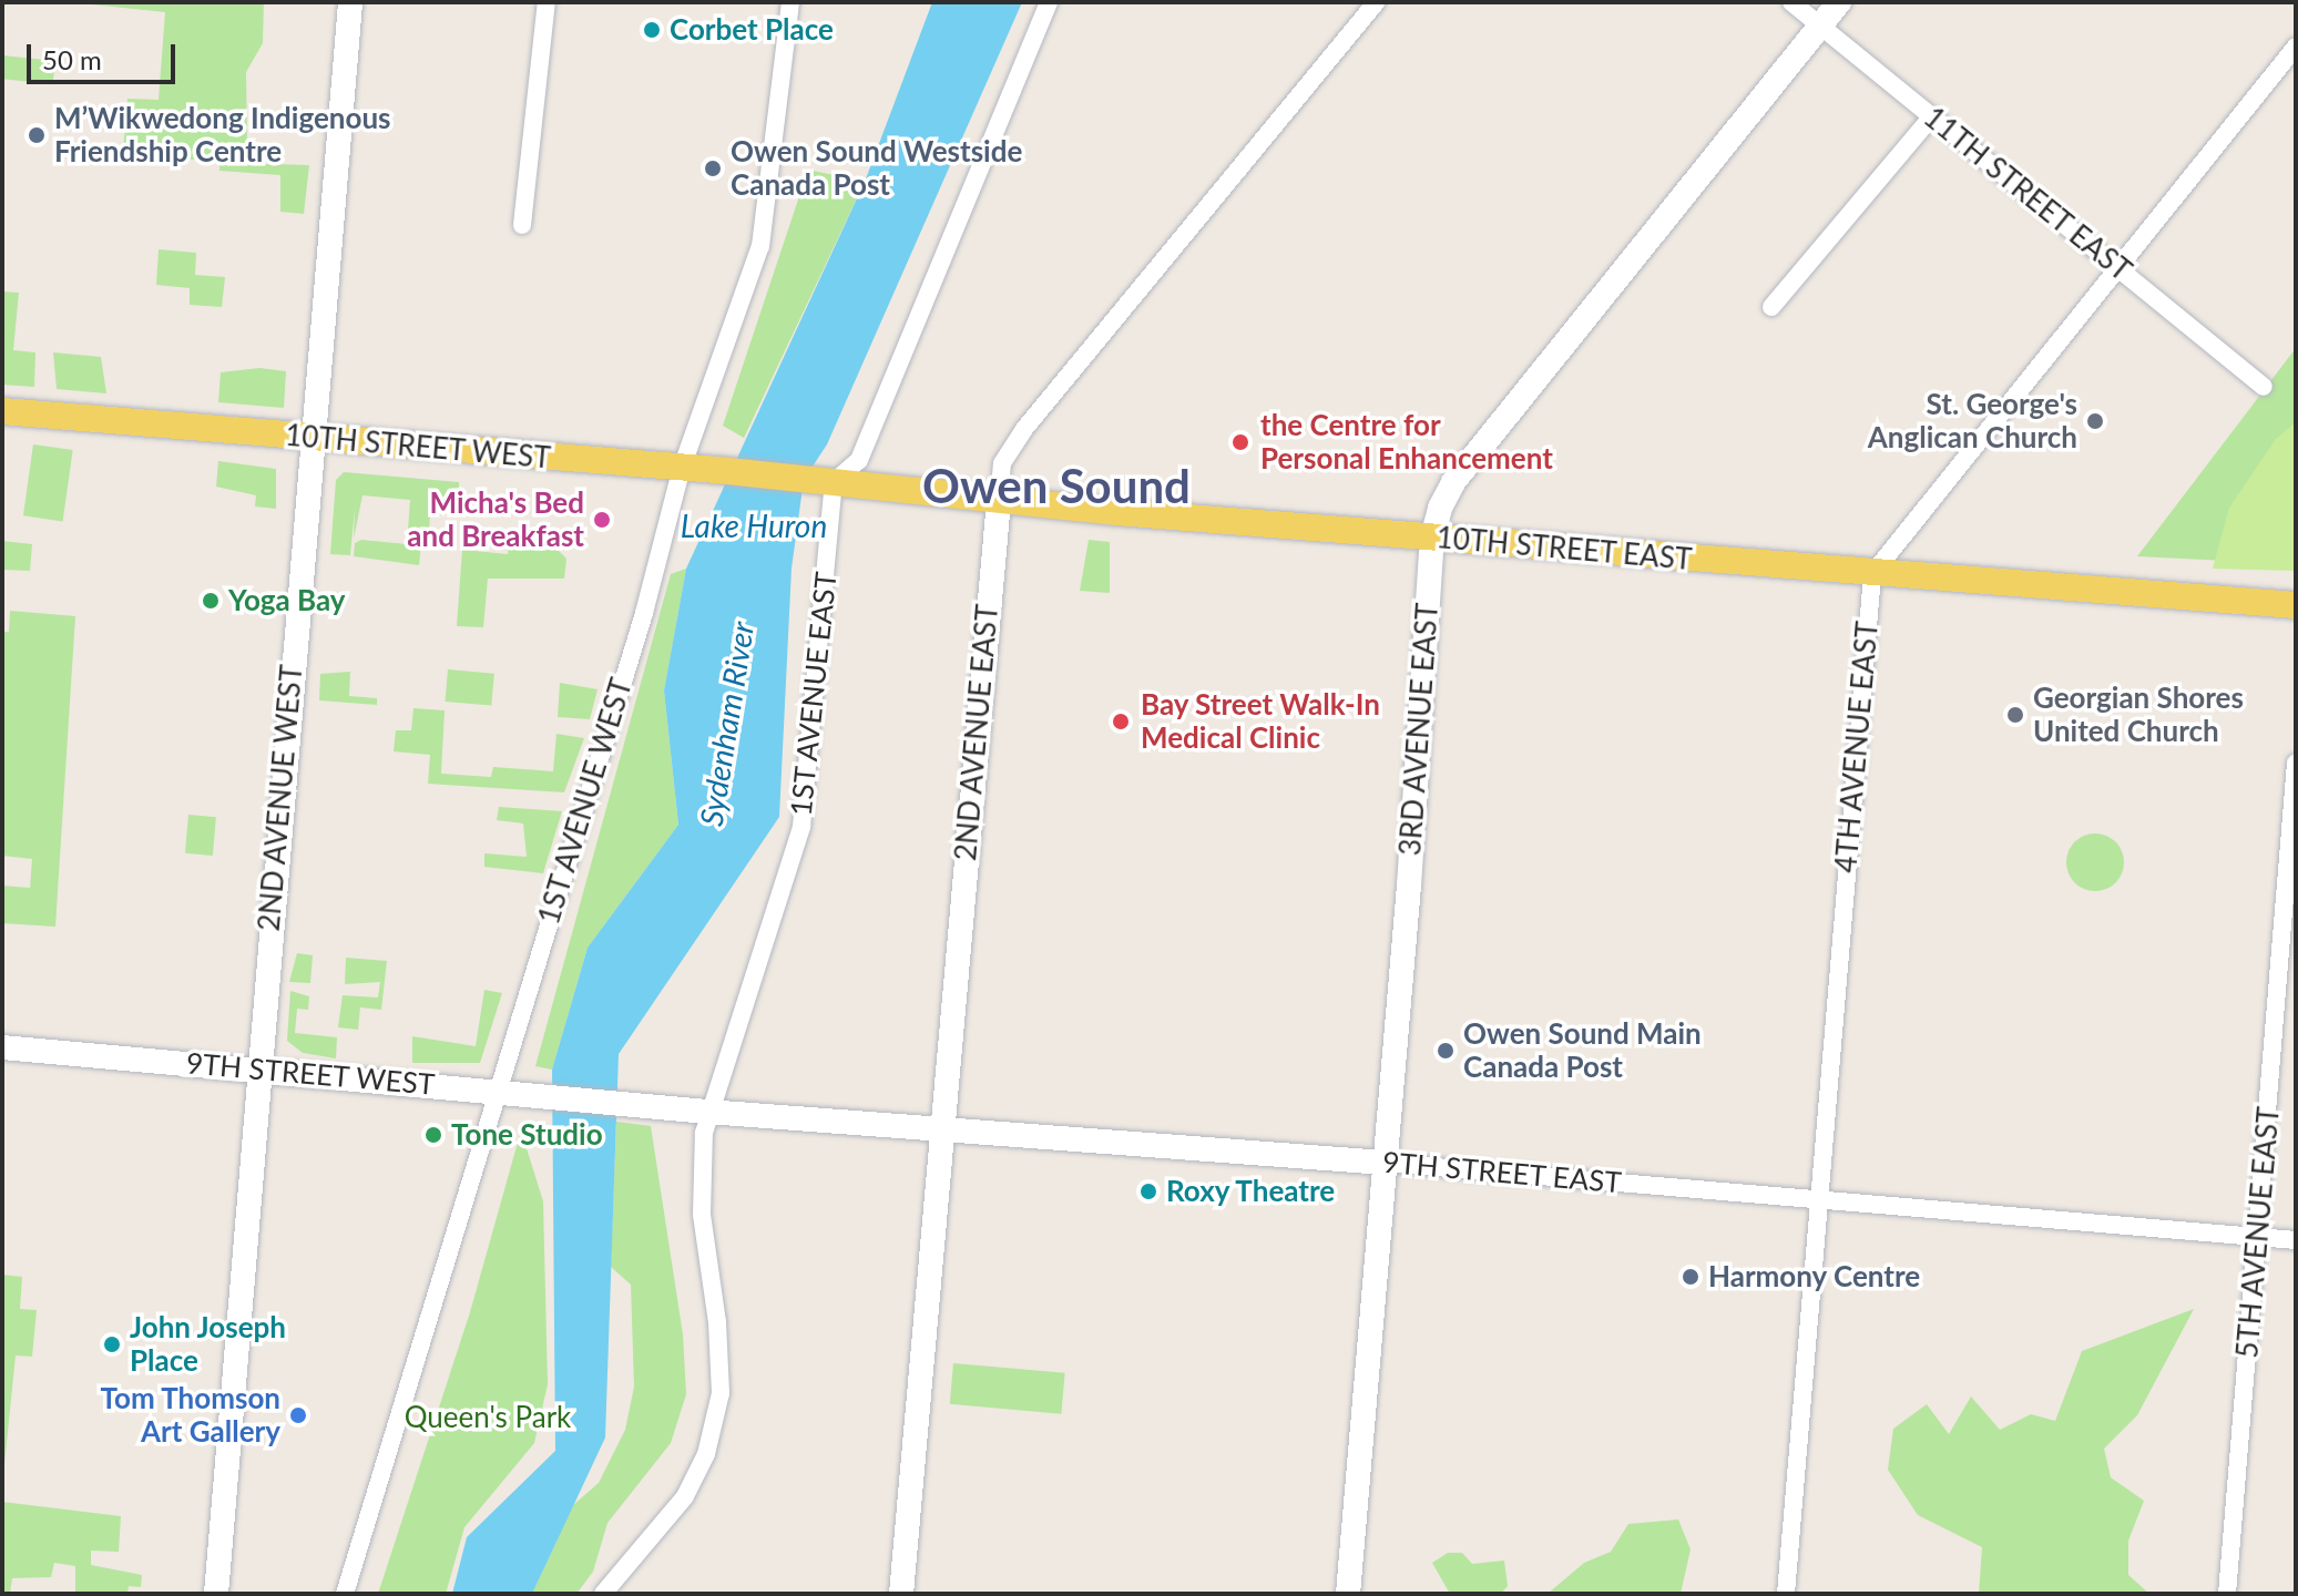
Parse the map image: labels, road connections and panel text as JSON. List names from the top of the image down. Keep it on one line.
{"streets":{"main road":["10TH STREET WEST","10TH STREET EAST"],"street":["11TH STREET EAST","1ST AVENUE EAST","3RD AVENUE EAST","2ND AVENUE EAST","4TH AVENUE EAST","2ND AVENUE WEST","1ST AVENUE WEST","9TH STREET WEST","9TH STREET EAST","5TH AVENUE EAST"]},"crossings":[["11TH STREET EAST","3RD AVENUE EAST"],["10TH STREET WEST","10TH STREET EAST"],["10TH STREET WEST","1ST AVENUE EAST"],["10TH STREET WEST","2ND AVENUE WEST"],["10TH STREET WEST","1ST AVENUE WEST"],["10TH STREET EAST","1ST AVENUE EAST"],["10TH STREET EAST","3RD AVENUE EAST"],["10TH STREET EAST","2ND AVENUE EAST"],["10TH STREET EAST","4TH AVENUE EAST"],["1ST AVENUE EAST","9TH STREET WEST"],["1ST AVENUE EAST","9TH STREET EAST"],["3RD AVENUE EAST","9TH STREET EAST"],["2ND AVENUE EAST","9TH STREET EAST"],["4TH AVENUE EAST","9TH STREET EAST"],["2ND AVENUE WEST","9TH STREET WEST"],["1ST AVENUE WEST","9TH STREET WEST"],["9TH STREET WEST","9TH STREET EAST"],["9TH STREET EAST","5TH AVENUE EAST"]],"districts":["Owen Sound"],"water":["Lake Huron","Sydenham River"],"parks":["Queen's Park"],"places":["Corbet Place","M’Wikwedong Indigenous Friendship Centre","Owen Sound Westside Canada Post","St. George's Anglican Church","the Centre for Personal Enhancement","Micha's Bed and Breakfast","Yoga Bay","Georgian Shores United Church","Bay Street Walk-In Medical Clinic","Owen Sound Main Canada Post","Tone Studio","Roxy Theatre","Harmony Centre","John Joseph Place","Tom Thomson Art Gallery"],"scale_bar":"50 m"}
